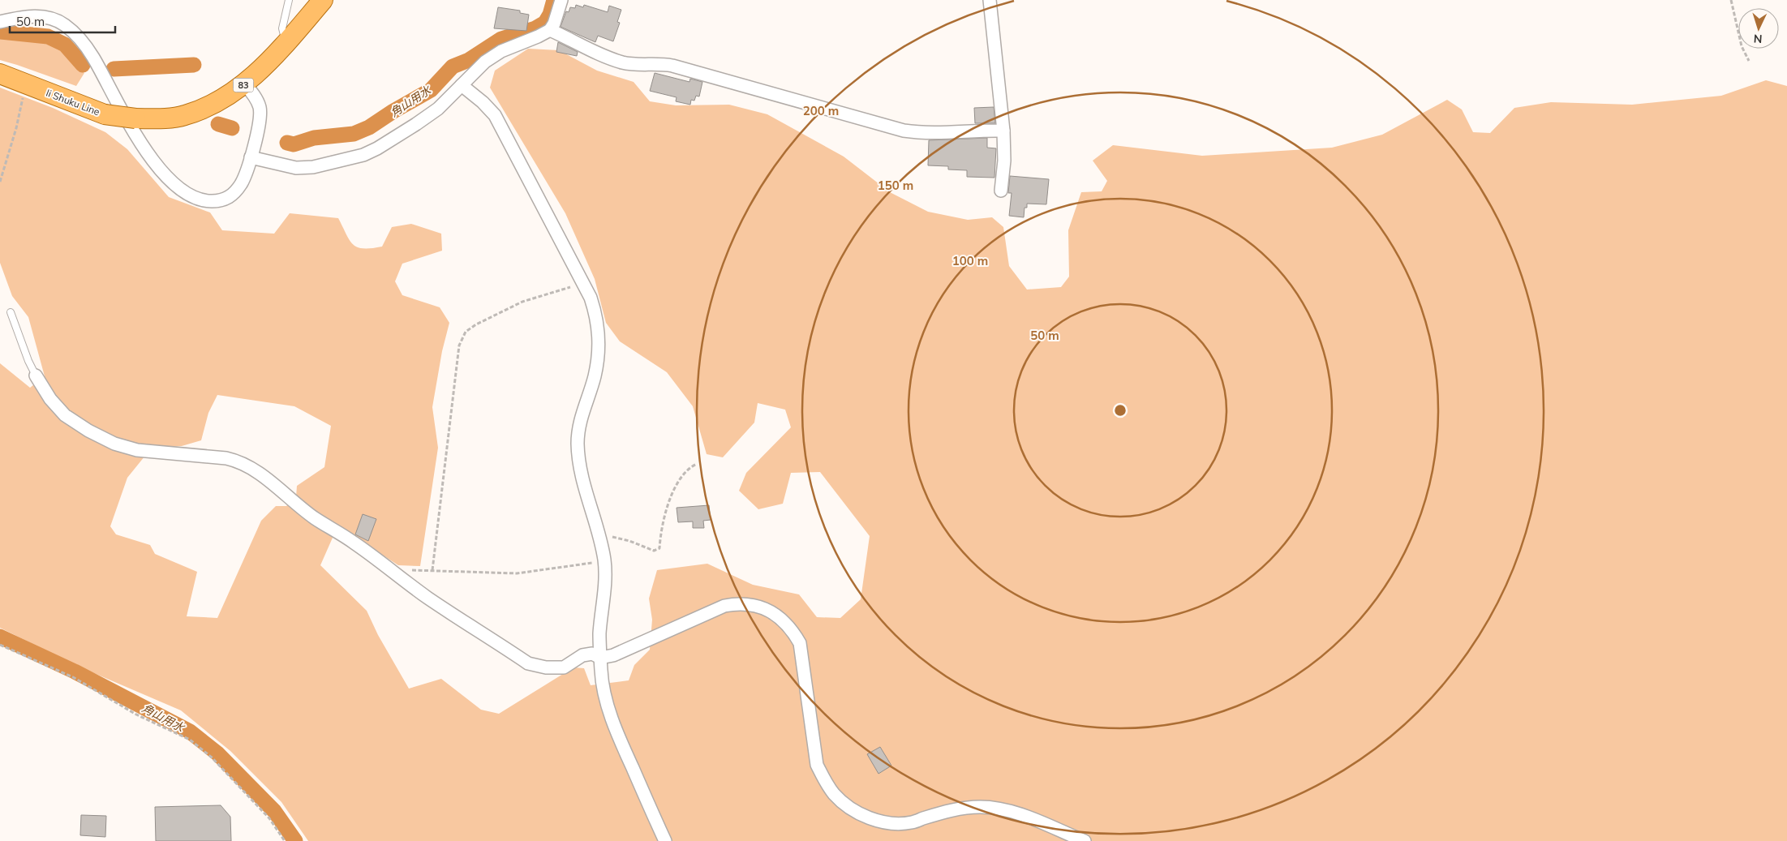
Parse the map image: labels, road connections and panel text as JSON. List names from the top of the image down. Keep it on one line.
{"streets":{"main road":["83","Ii Shuku Line"]},"water":["角山用水"],"scale_bar":"50 m","north":"bottom","rings":["200 m","150 m","100 m","50 m"]}
